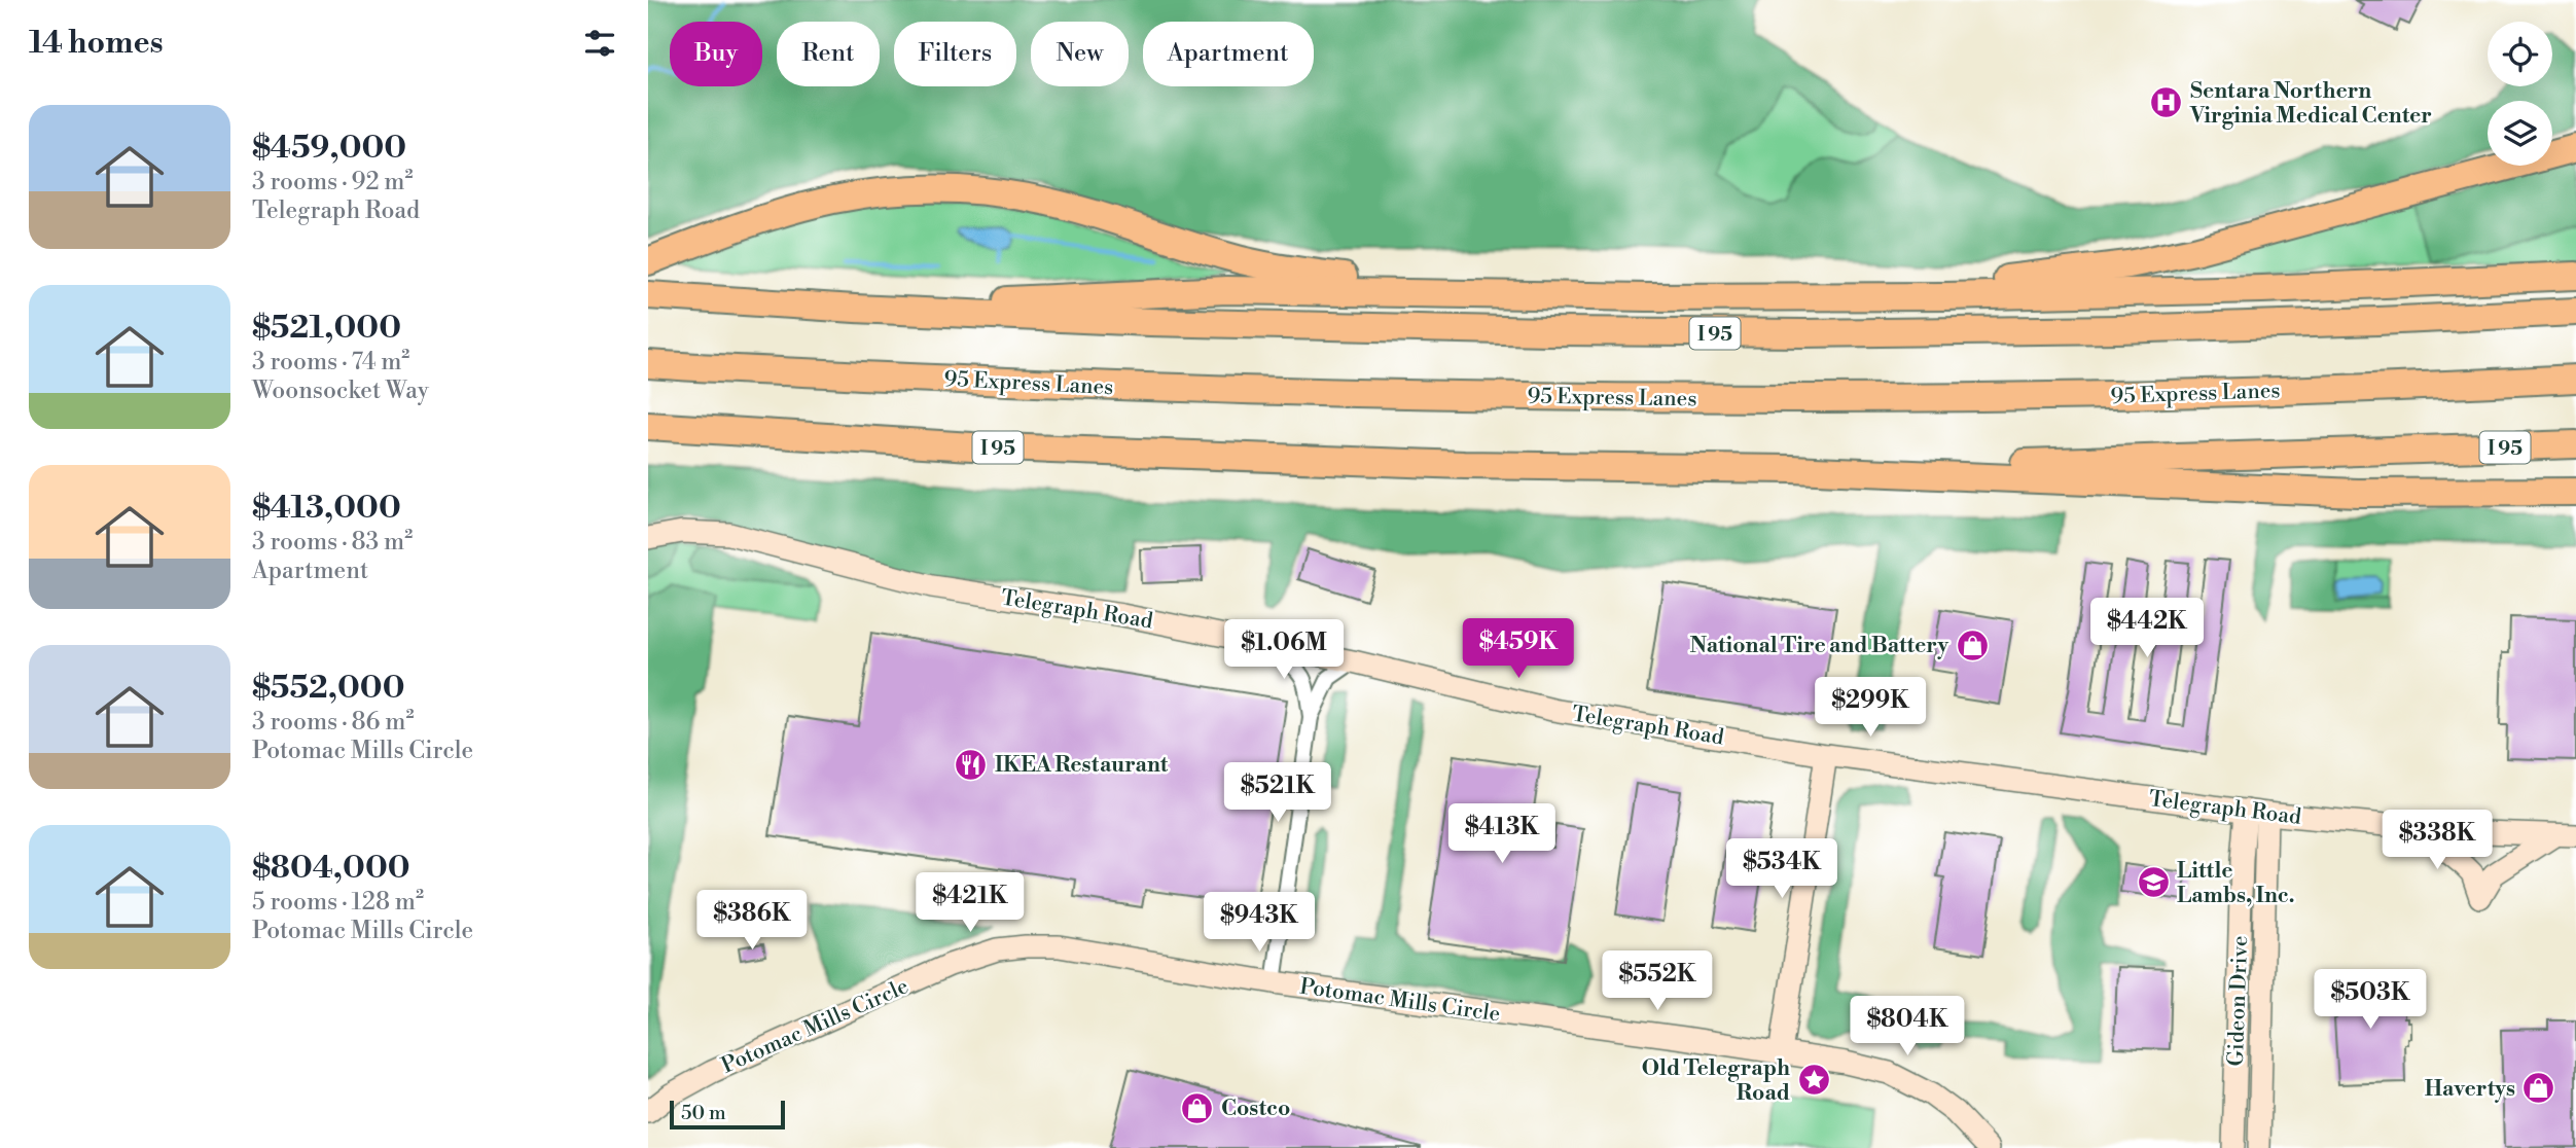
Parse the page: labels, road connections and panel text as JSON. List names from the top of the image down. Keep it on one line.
{"streets":{"highway":["I 95","95 Express Lanes"],"street":["Telegraph Road","Potomac Mills Circle","Gideon Drive"]},"crossings":[["Telegraph Road","Gideon Drive"]],"places":{"hospital":["Sentara Northern Virginia Medical Center"],"shop":["National Tire and Battery","Havertys","Costco"],"restaurant":["IKEA Restaurant"],"school or university":["Little Lambs, Inc."],"place":["Old Telegraph Road"]},"scale_bar":"50 m","page":{"heading":"14 homes","chip":["Buy","Rent","Filters","New","Apartment"],"list":[{"name":"$459,000","note":"3 rooms · 92 m² · Telegraph Road"},{"name":"$521,000","note":"3 rooms · 74 m² · Woonsocket Way"},{"name":"$413,000","note":"3 rooms · 83 m² · Apartment"},{"name":"$552,000","note":"3 rooms · 86 m² · Potomac Mills Circle"},{"name":"$804,000","note":"5 rooms · 128 m² · Potomac Mills Circle"}],"price":["$442K","$459K","$1.06M","$299K","$521K","$413K","$338K","$534K","$421K","$386K","$943K","$552K","$503K","$804K"],"scale":"50 m"}}
